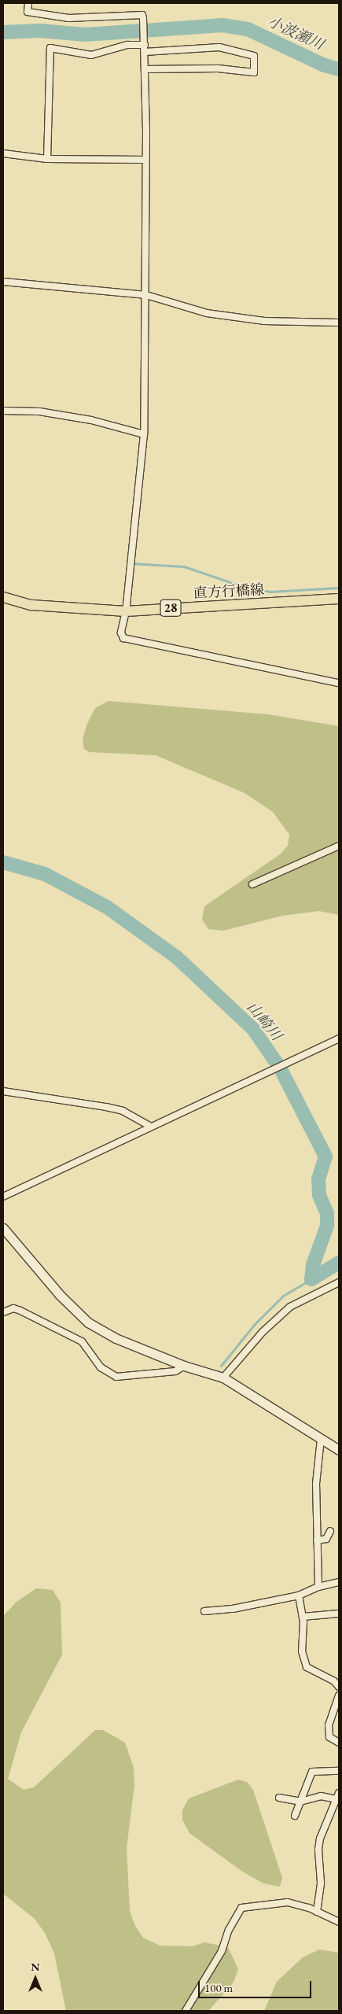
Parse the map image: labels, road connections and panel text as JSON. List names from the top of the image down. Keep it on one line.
{"streets":{"main road":["直方行橋線","28"]},"water":["小波瀬川","山崎川"],"scale_bar":"100 m","north":"top"}
